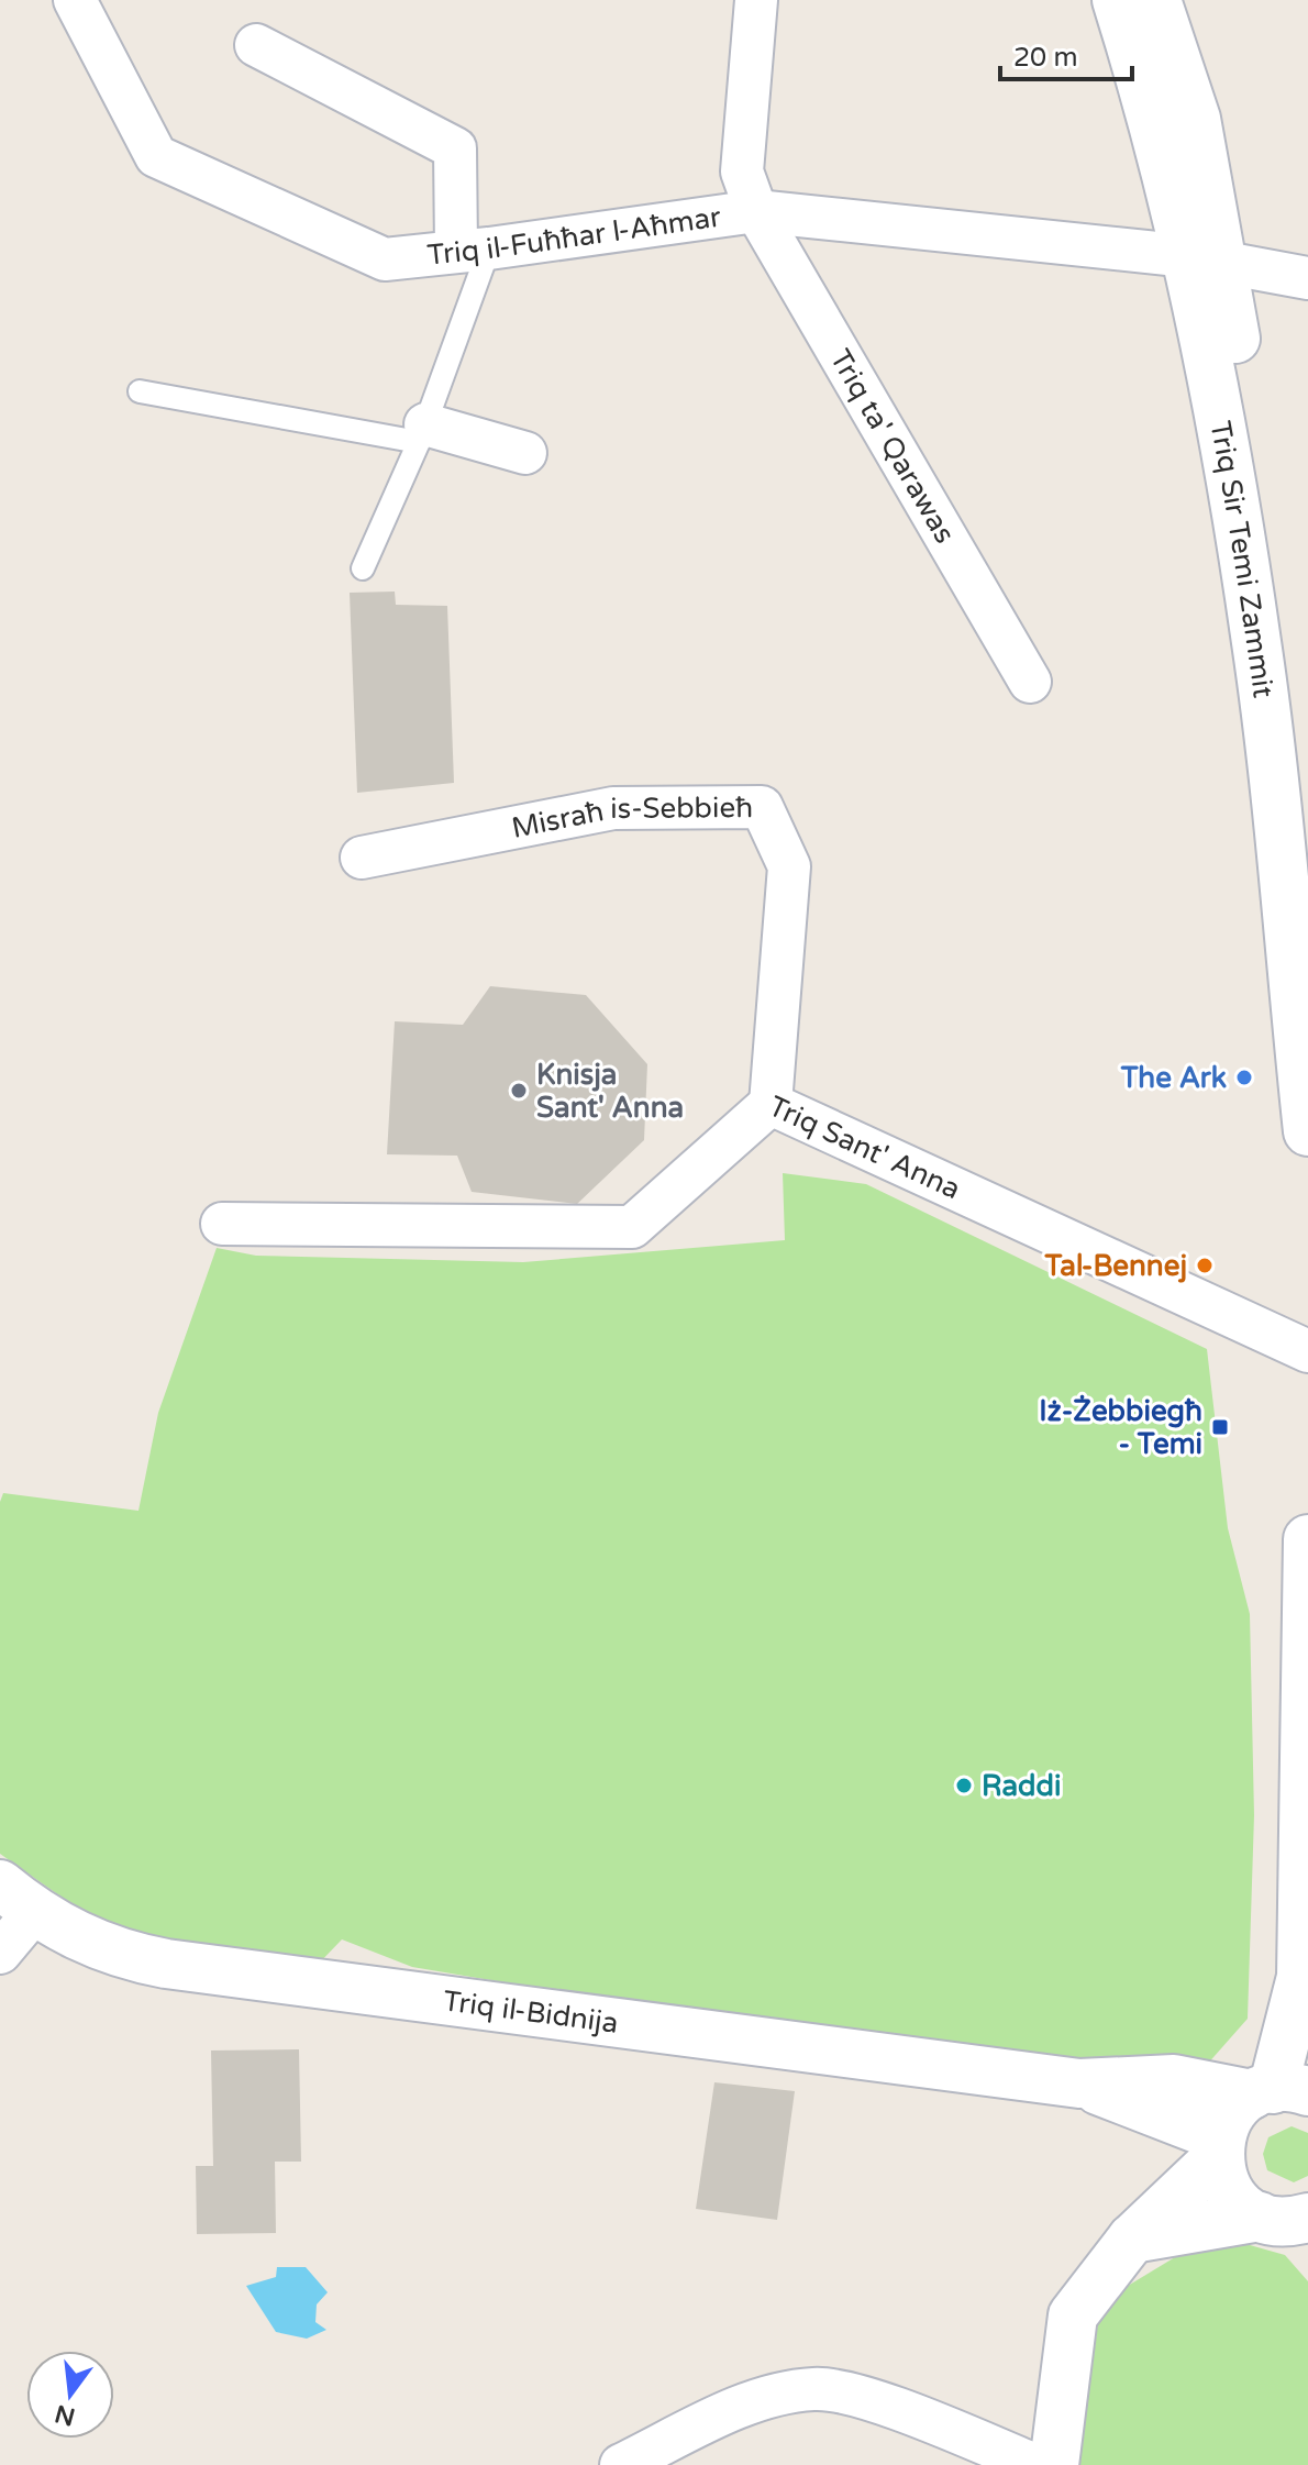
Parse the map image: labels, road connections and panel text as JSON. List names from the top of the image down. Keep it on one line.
{"streets":{"main road":["Triq Sir Temi Zammit","Triq il-Bidnija"],"street":["Triq il-Fuħħar l-Aħmar","Triq ta' Qarawas","Misraħ is-Sebbieħ","Triq Sant' Anna"]},"crossings":[["Triq il-Fuħħar l-Aħmar","Triq ta' Qarawas"],["Triq il-Fuħħar l-Aħmar","Triq Sir Temi Zammit"],["Misraħ is-Sebbieħ","Triq Sant' Anna"]],"places":{"other":["The Ark","Knisja Sant' Anna","Tal-Bennej","Raddi"],"transit":["Iż-Żebbiegħ - Temi"]},"scale_bar":"20 m","north":"bottom"}
